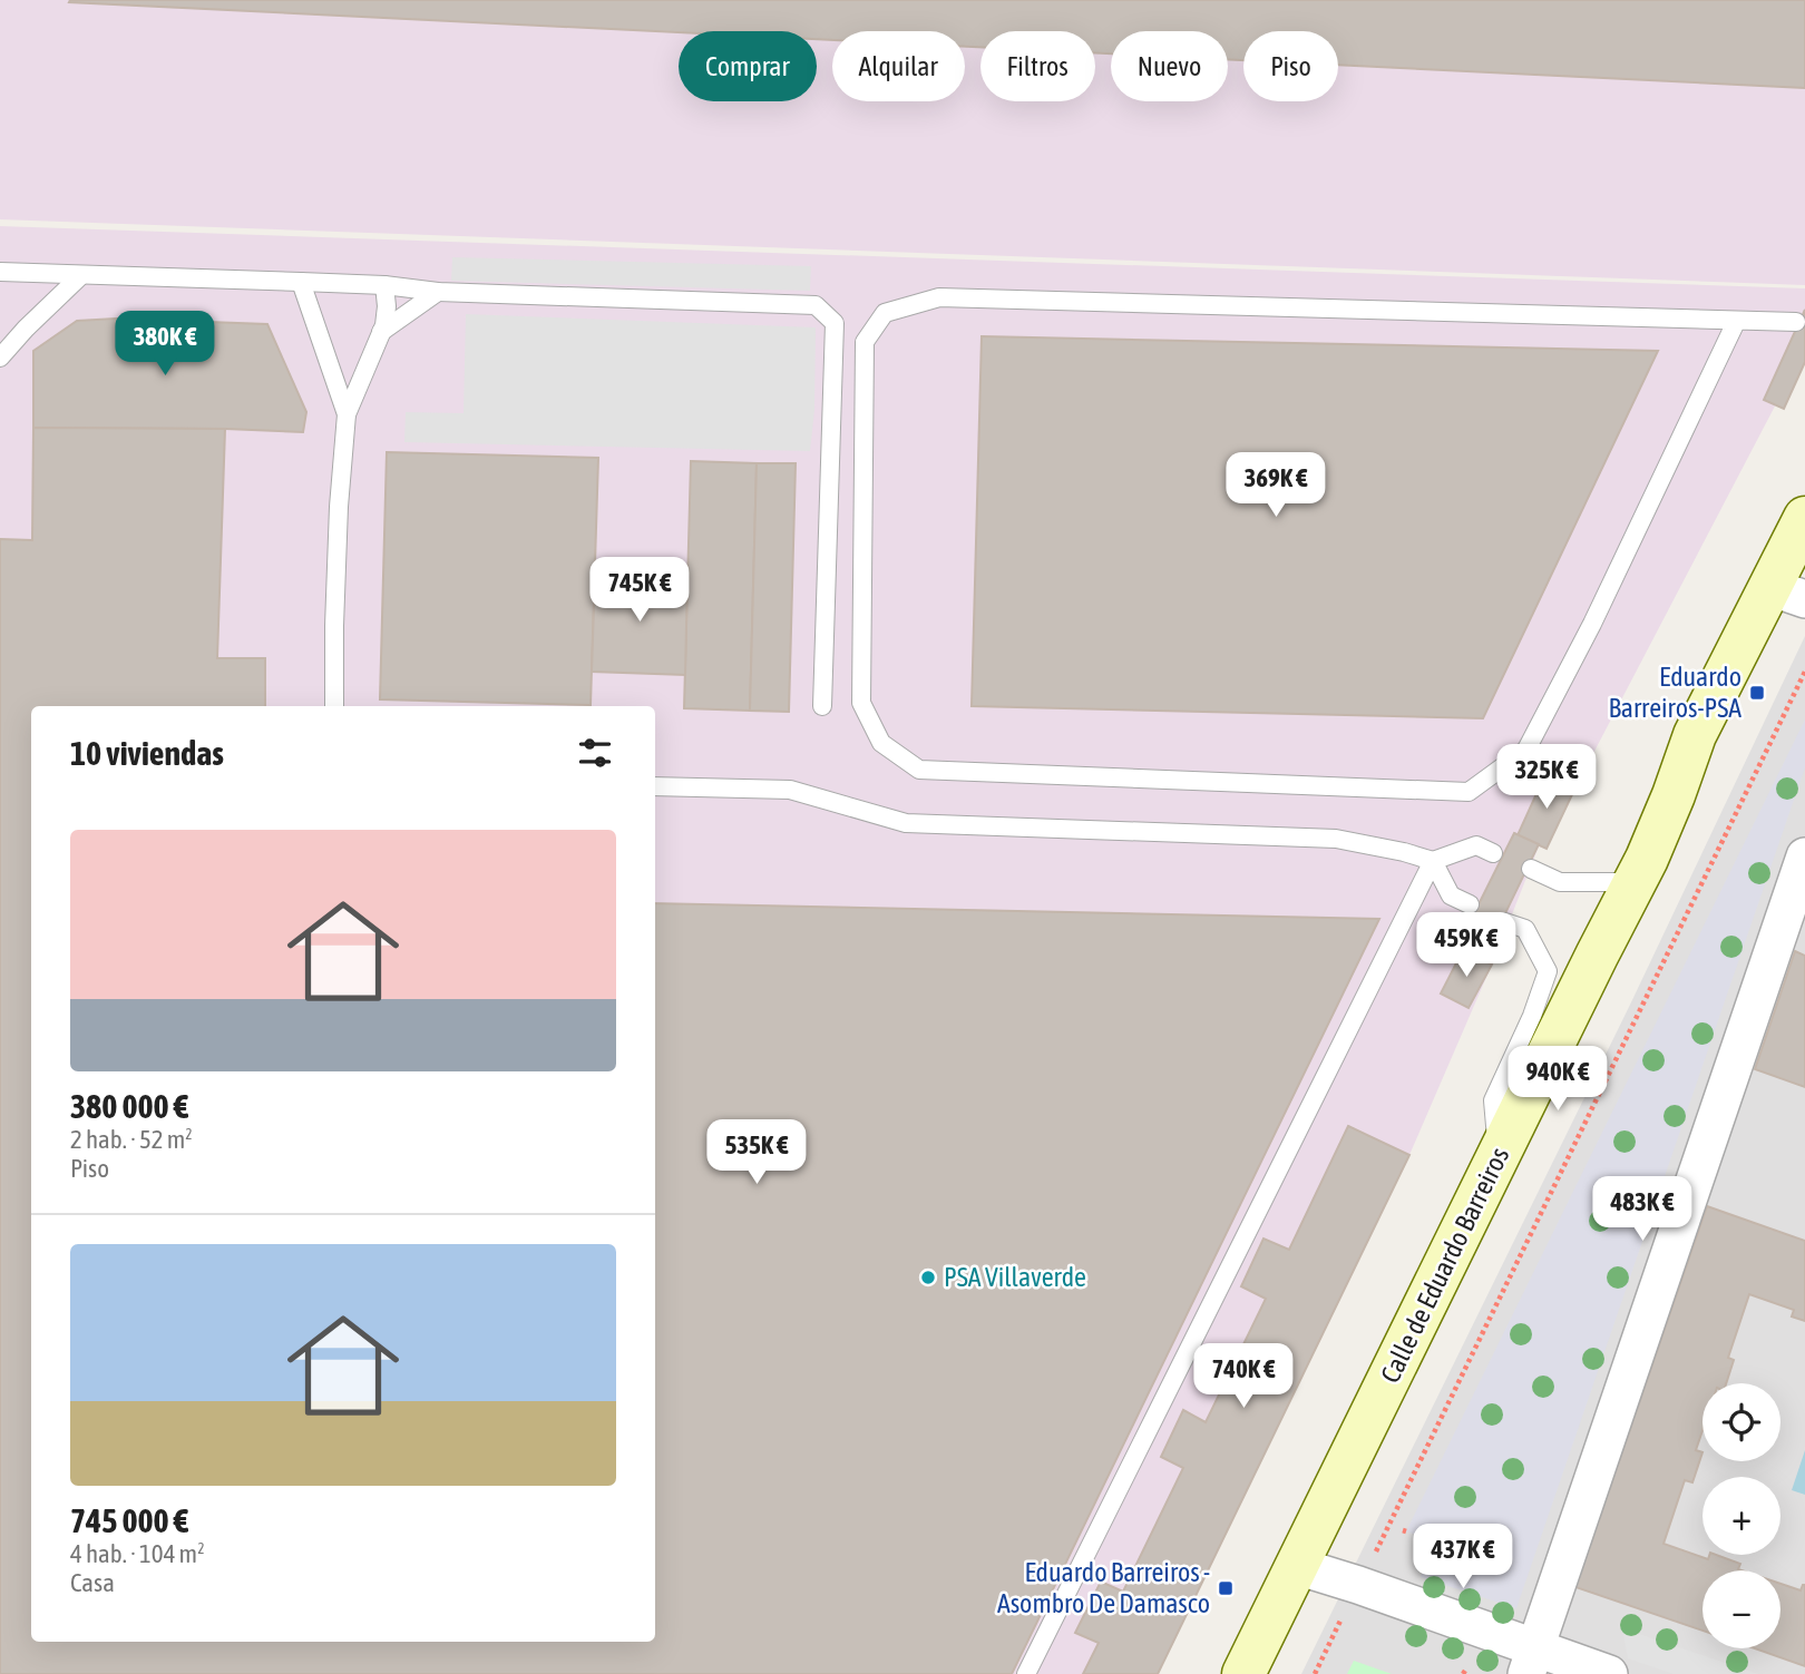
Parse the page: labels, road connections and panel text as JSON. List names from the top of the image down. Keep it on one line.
{"streets":{"street":["Calle de Eduardo Barreiros"]},"places":{"transit":["Eduardo Barreiros-PSA","Eduardo Barreiros - Asombro De Damasco"],"other":["PSA Villaverde"]},"page":{"chip":["Comprar","Alquilar","Filtros","Nuevo","Piso"],"price":["380K €","369K €","745K €","325K €","459K €","940K €","535K €","483K €","740K €","437K €"],"heading":"10 viviendas","list":[{"name":"380 000 €","note":"2 hab. · 52 m² · Piso"},{"name":"745 000 €","note":"4 hab. · 104 m² · Casa"}],"map_buttons":["+","−"]}}
